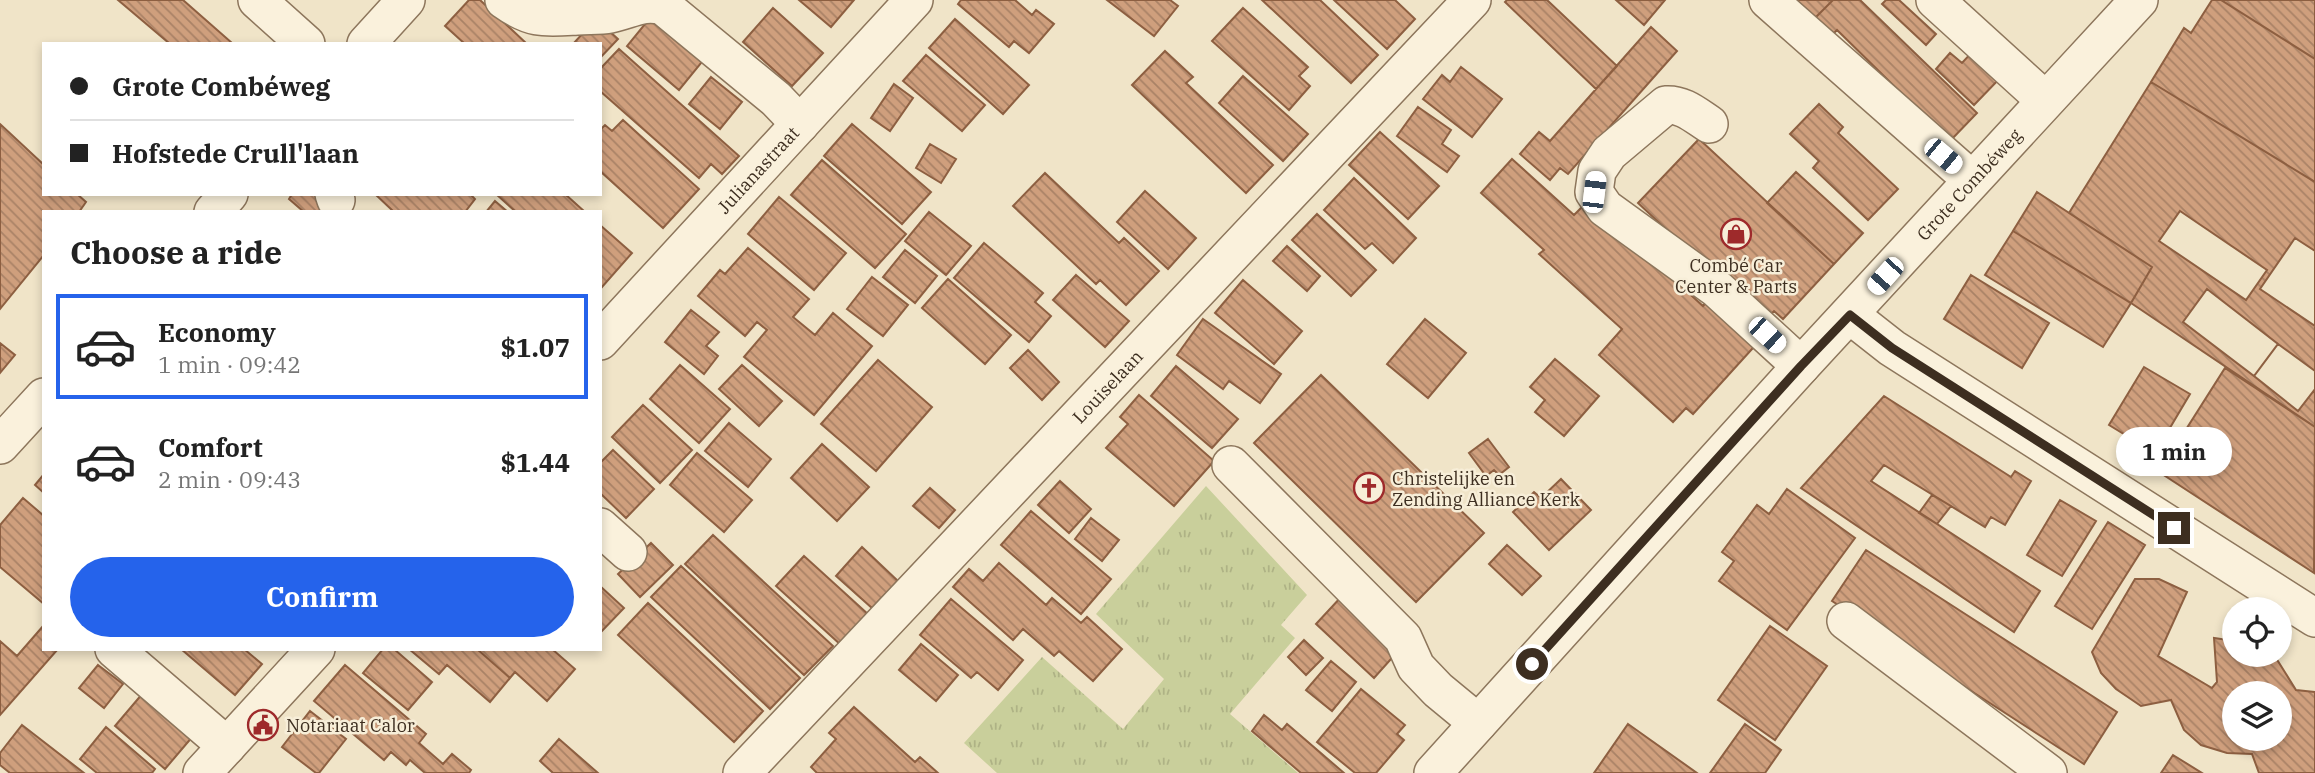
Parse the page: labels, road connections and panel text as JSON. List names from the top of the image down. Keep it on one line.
{"streets":{"street":["Julianastraat","Grote Combéweg","Louiselaan"]},"places":{"shop":["Combé Car Center & Parts"],"church":["Christelijke en Zending Alliance Kerk"],"public building":["Notariaat Calor"]},"page":{"banner":["Grote Combéweg","Hofstede Crull'laan"],"heading":"Choose a ride","list":[{"name":"Economy","note":"1 min · 09:42","value":"$1.07"},{"name":"Comfort","note":"2 min · 09:43","value":"$1.44"}],"bubble":"1 min","buttons":"Confirm"}}
